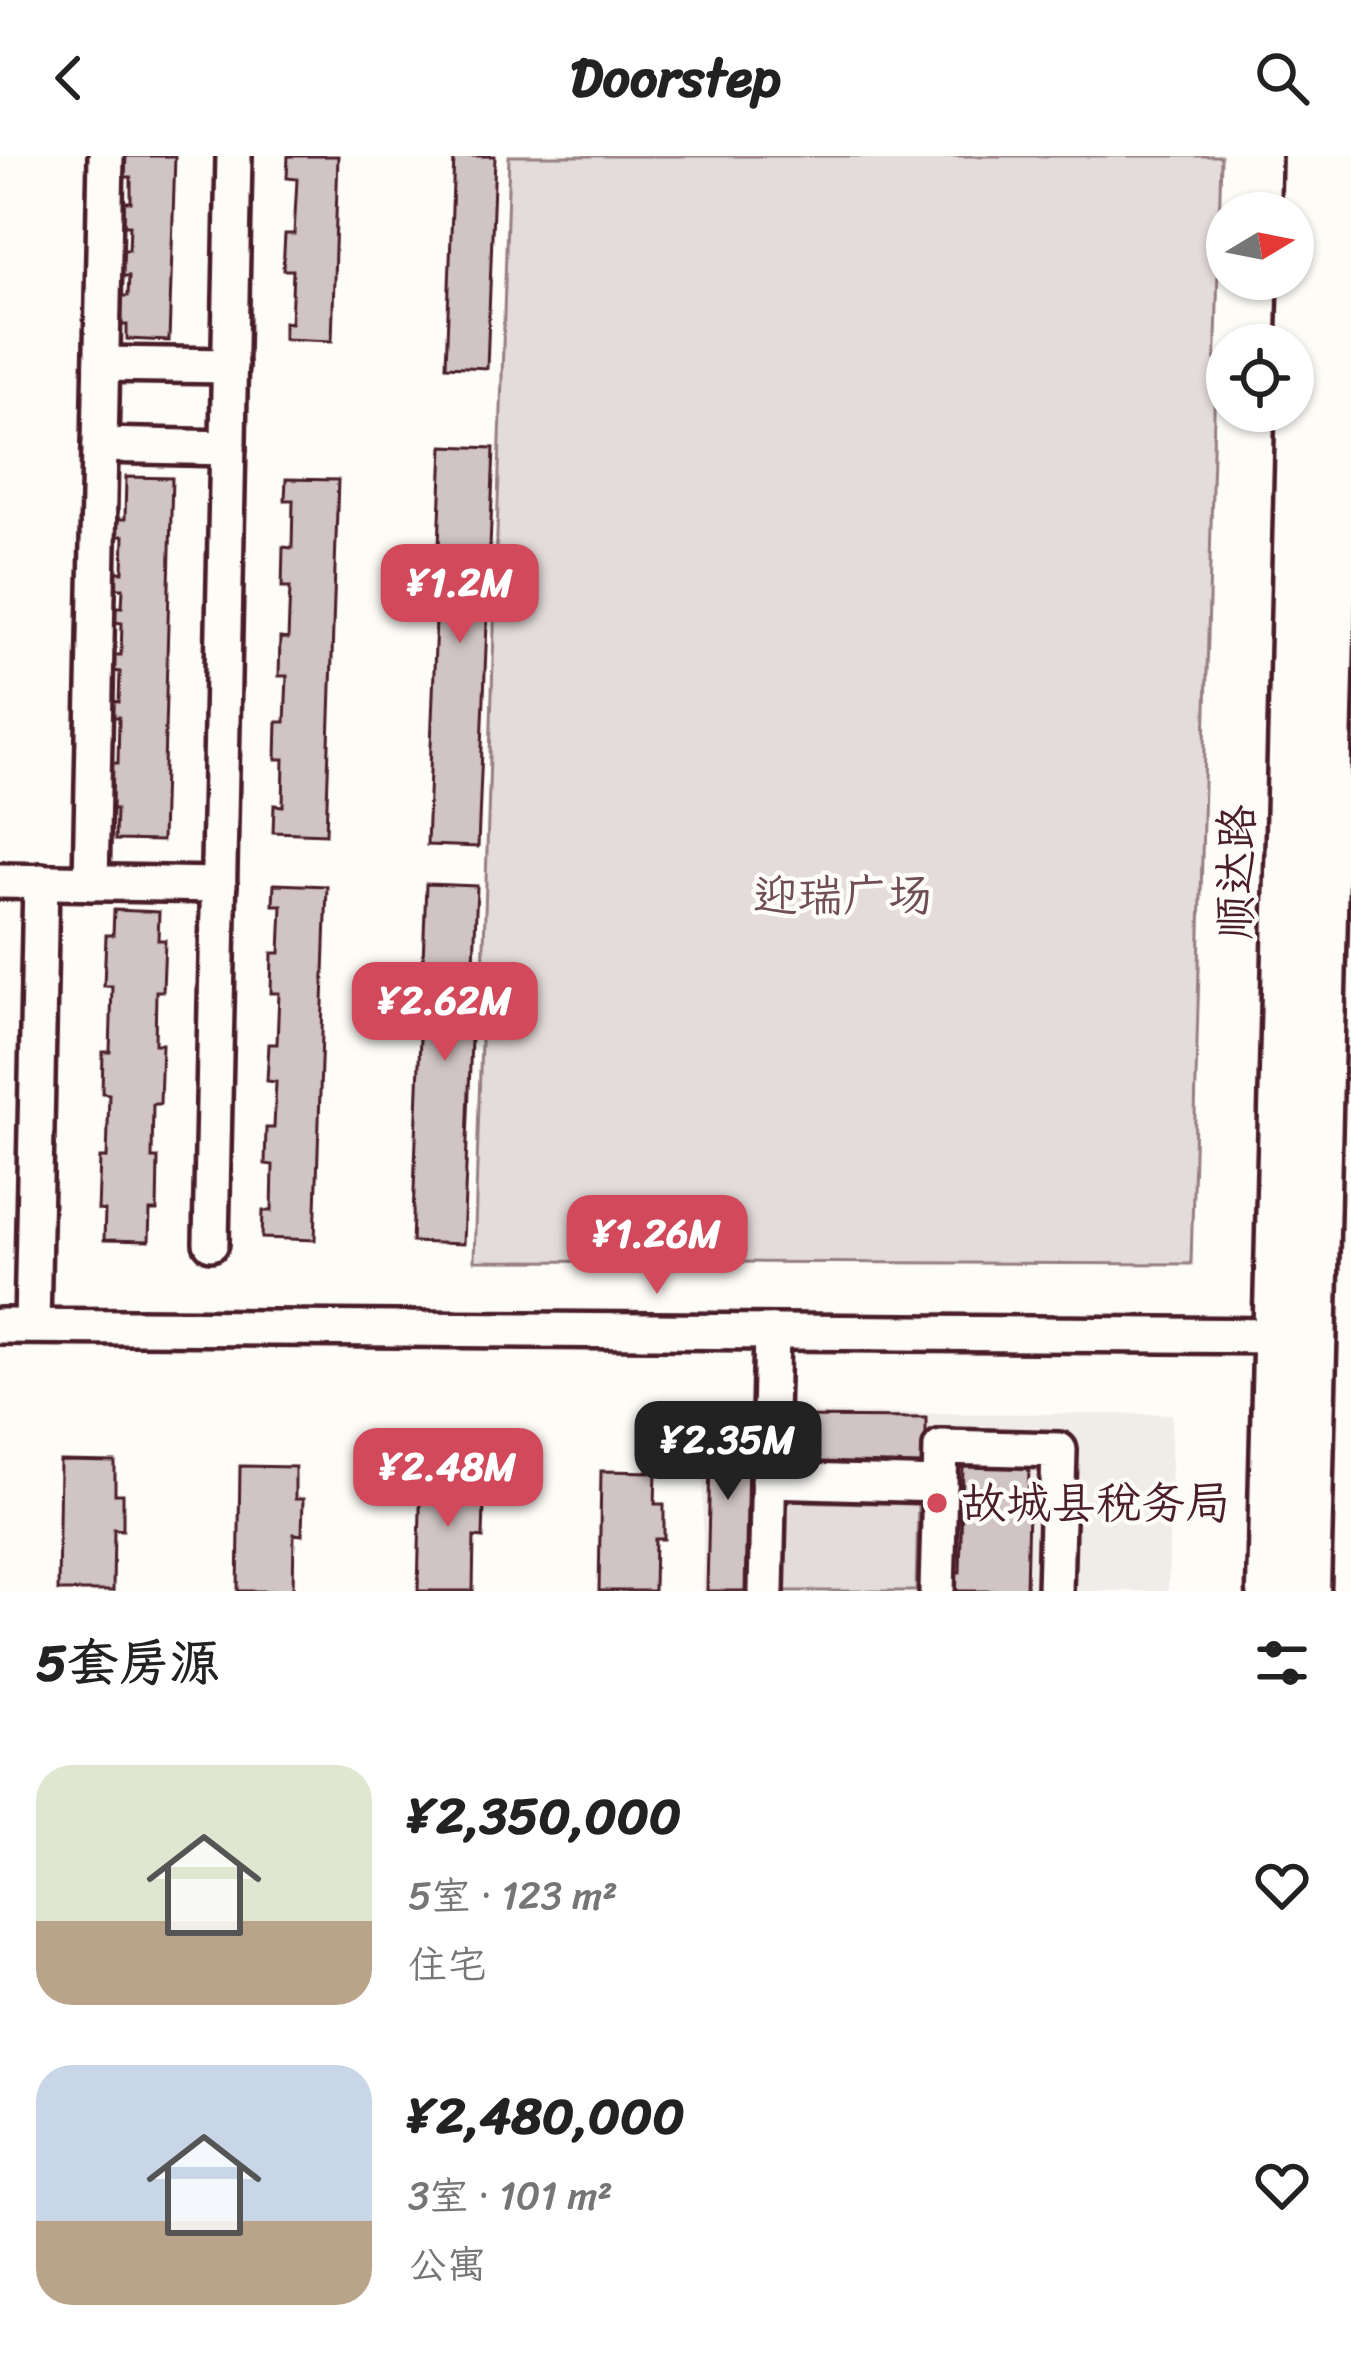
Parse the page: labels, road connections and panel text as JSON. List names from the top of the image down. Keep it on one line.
{"streets":{"main road":["顺达路"]},"parks":["迎瑞广场"],"places":["故城县税务局"],"north":"right","page":{"header":"Doorstep","price":["¥1.2M","¥2.62M","¥1.26M","¥2.35M","¥2.48M"],"heading":"5套房源","list":[{"name":"¥2,350,000","note":"5室 · 123 m² · 住宅"},{"name":"¥2,480,000","note":"3室 · 101 m² · 公寓"}]}}
